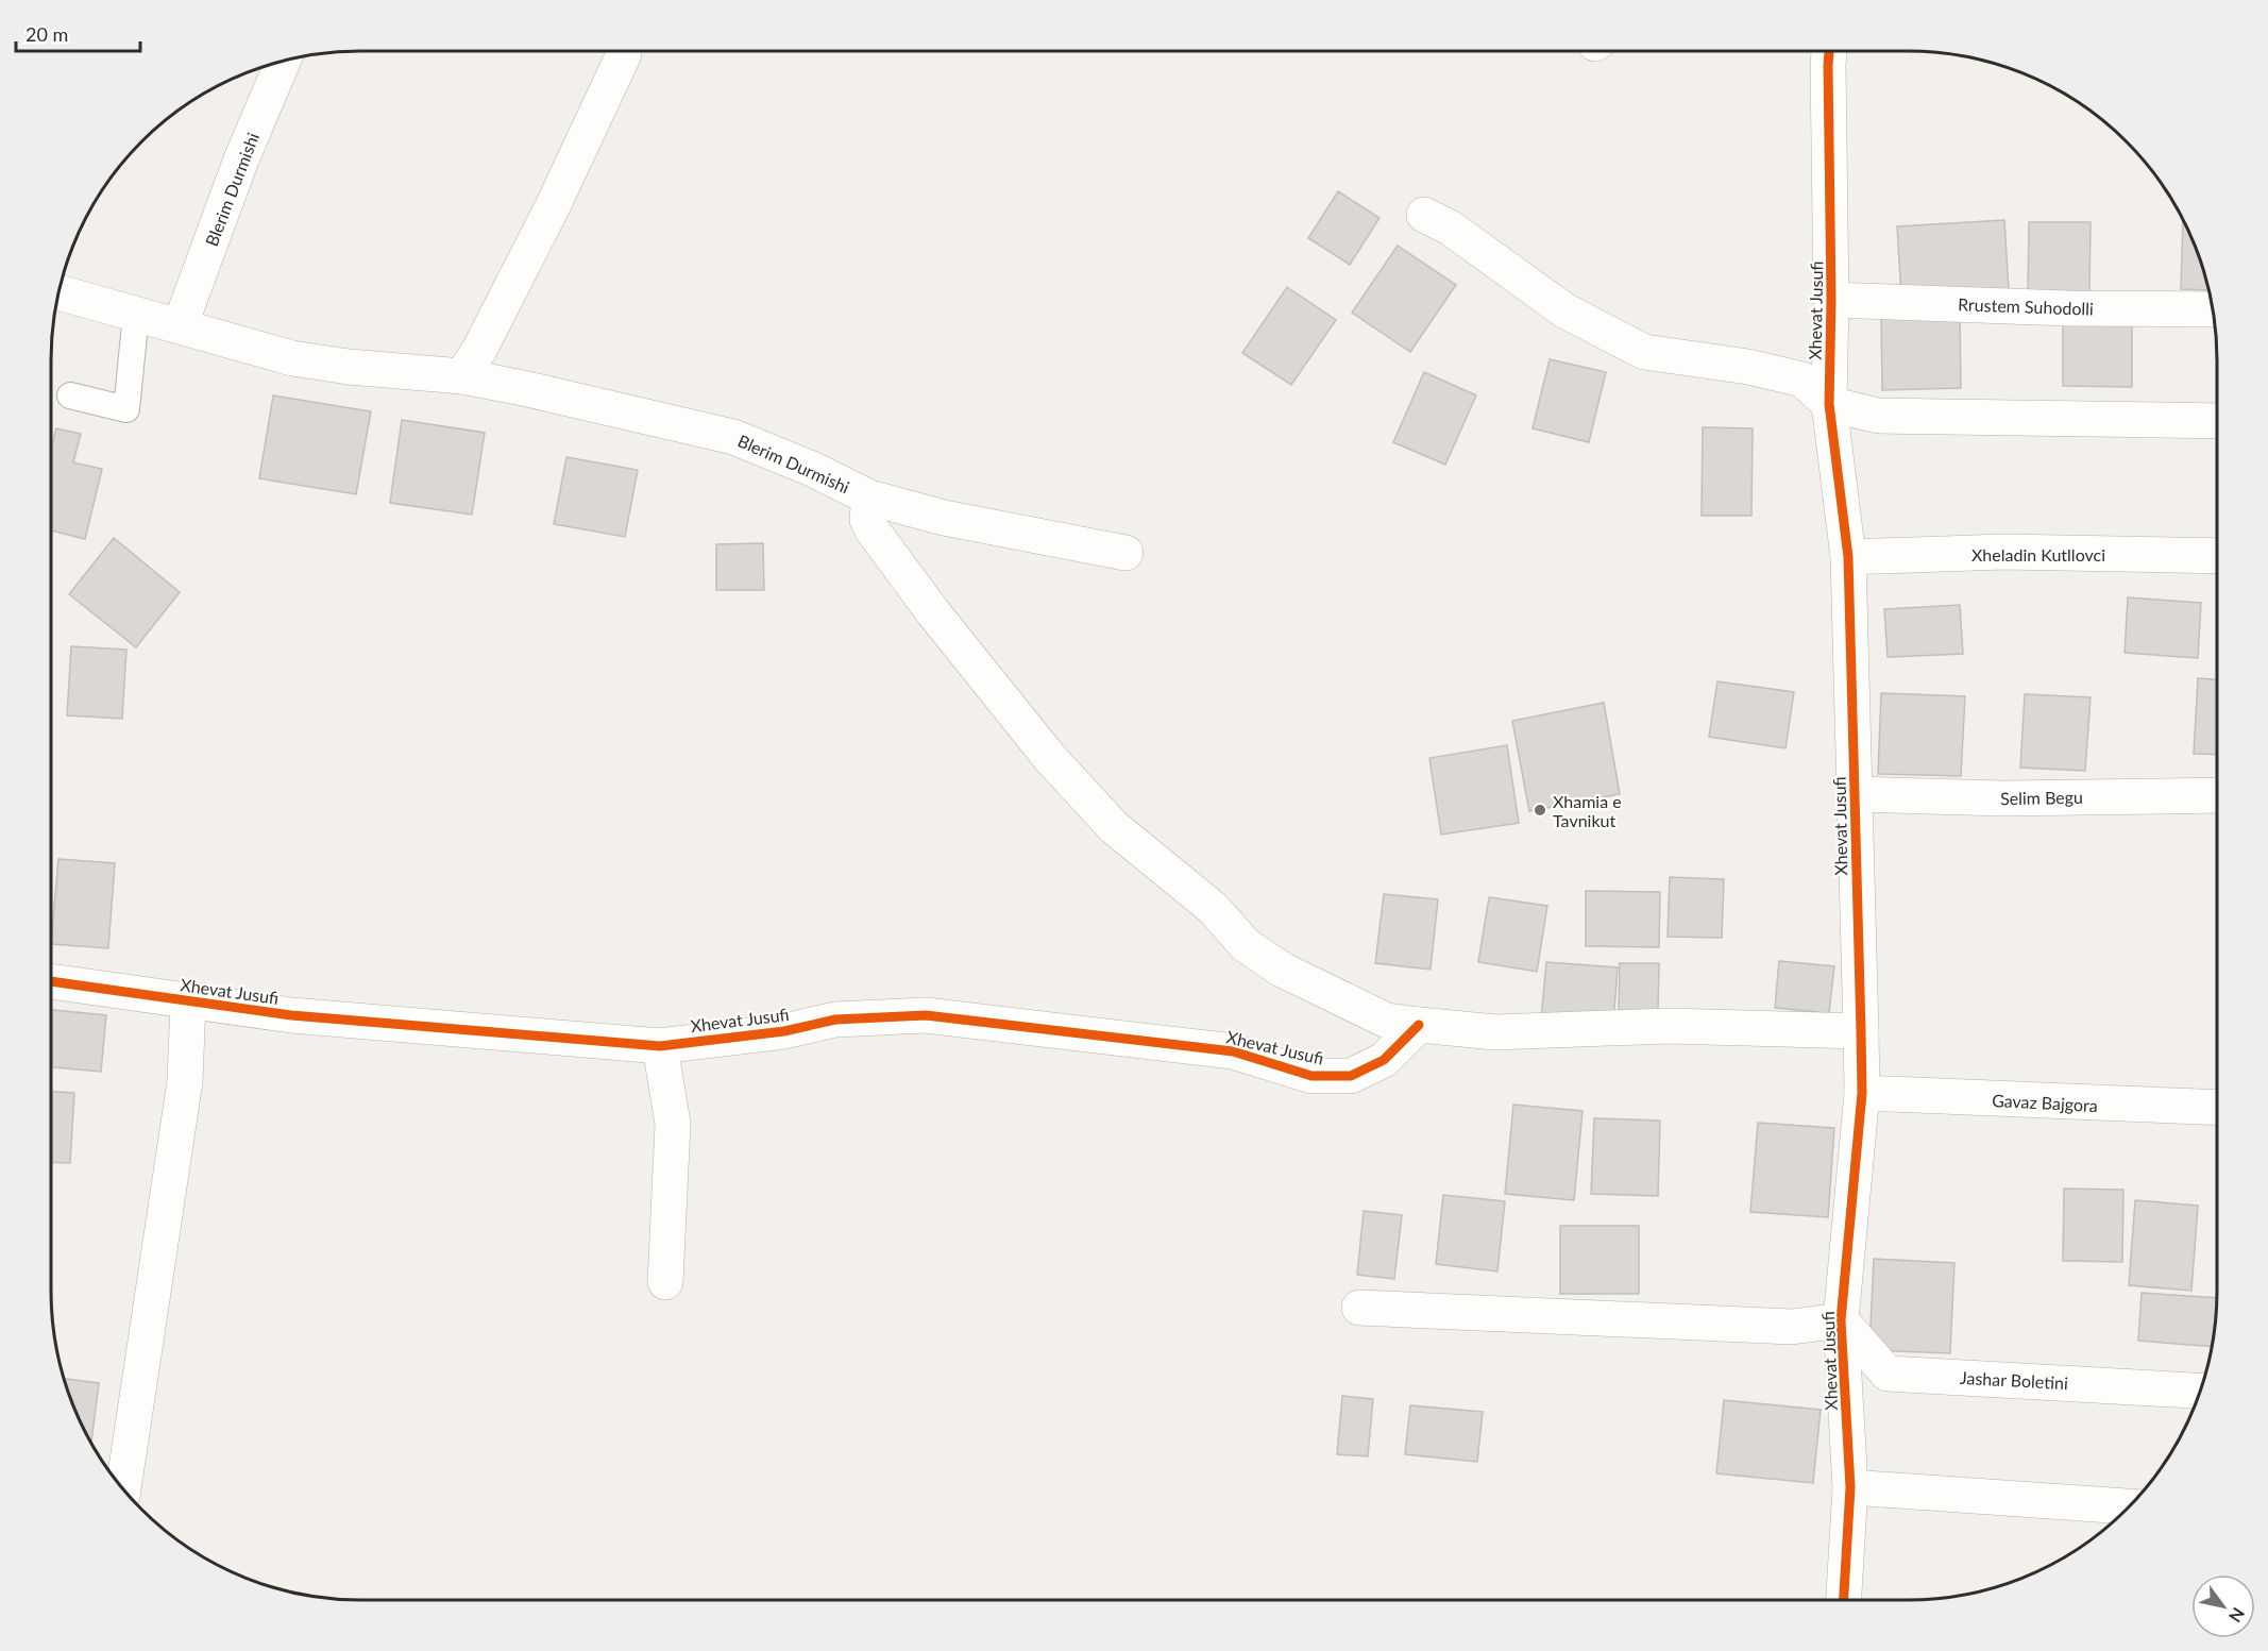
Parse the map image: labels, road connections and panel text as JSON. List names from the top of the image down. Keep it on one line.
{"streets":{"street":["Blerim Durmishi","Rrustem Suhodolli","Xhevat Jusufi","Xheladin Kutllovci","Selim Begu","Gavaz Bajgora","Jashar Boletini"]},"crossings":[["Rrustem Suhodolli","Xhevat Jusufi"],["Xhevat Jusufi","Xheladin Kutllovci"],["Xhevat Jusufi","Selim Begu"],["Xhevat Jusufi","Gavaz Bajgora"],["Xhevat Jusufi","Jashar Boletini"]],"places":["Xhamia e Tavnikut"],"scale_bar":"20 m","north":"bottom right"}
